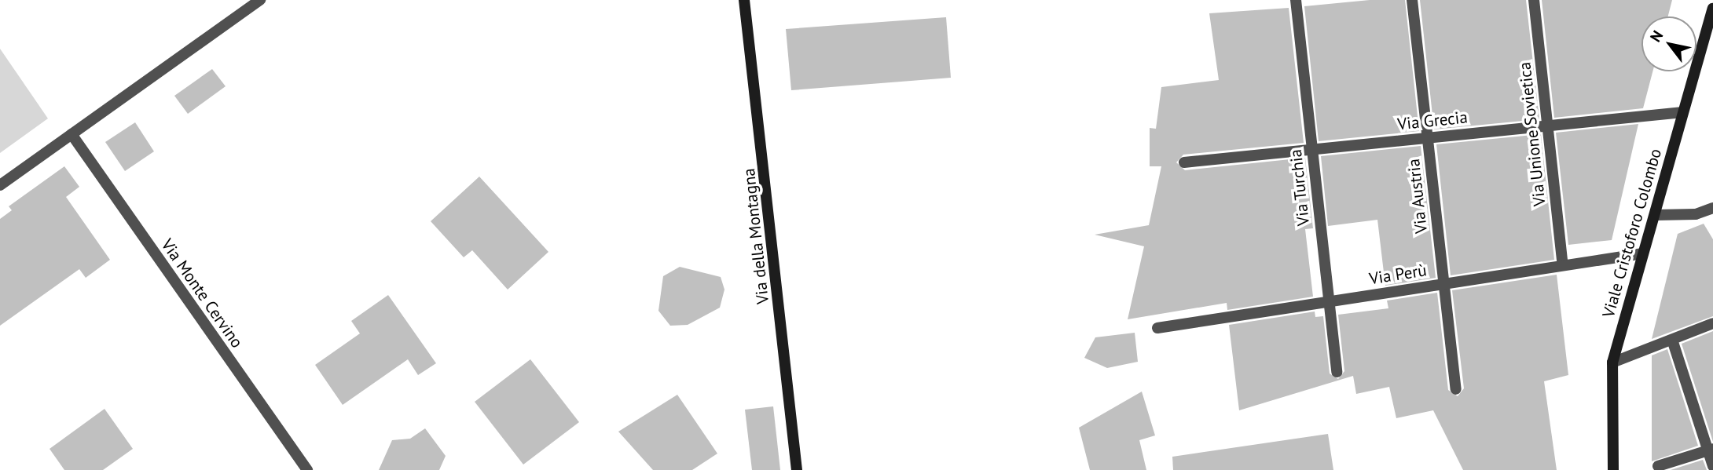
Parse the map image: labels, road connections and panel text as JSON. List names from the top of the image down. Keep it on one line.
{"streets":{"street":["Via Grecia","Via Unione Sovietica","Via Turchia","Via Austria","Viale Cristoforo Colombo","Via della Montagna","Via Perù","Via Monte Cervino"]},"crossings":[["Via Grecia","Via Unione Sovietica"],["Via Grecia","Via Turchia"],["Via Grecia","Via Austria"],["Via Grecia","Viale Cristoforo Colombo"],["Via Unione Sovietica","Via Perù"],["Via Turchia","Via Perù"],["Via Austria","Via Perù"],["Viale Cristoforo Colombo","Via Perù"]],"north":"top left"}
